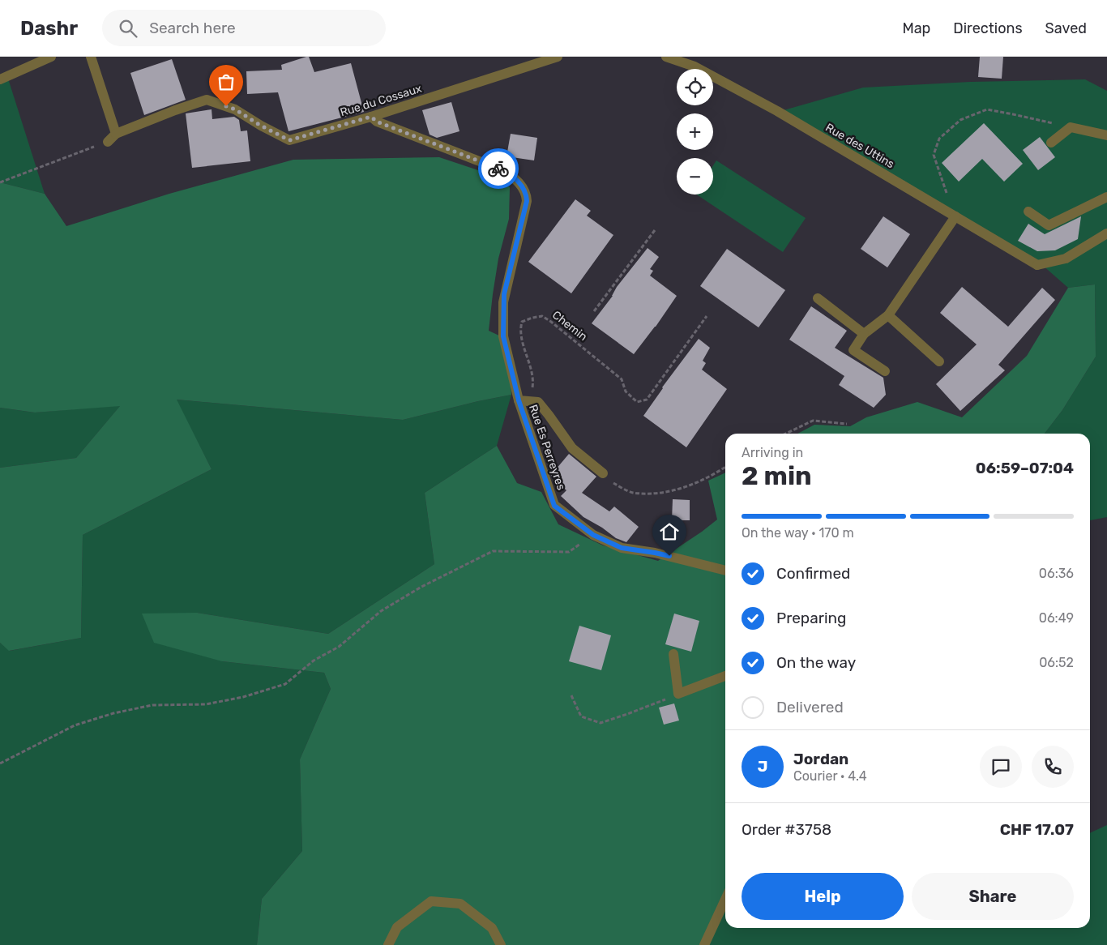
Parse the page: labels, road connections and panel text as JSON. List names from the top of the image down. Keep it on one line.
{"streets":{"street":["Rue du Cossaux","Rue des Uttins","Rue Es Perreyres"],"path":["Chemin"]},"crossings":[["Rue du Cossaux","Rue Es Perreyres"],["Chemin","Rue Es Perreyres"]],"page":{"header":"Dashr","search":"Search here","nav":["Map","Directions","Saved"],"map_buttons":["+","−"],"heading":["2 min","Arriving in","06:59–07:04"],"panel":["Jordan","Courier · 4.4","Order #3758","CHF 17.07"],"bar":"On the way · 170 m","list":[["Confirmed","06:36"],["Preparing","06:49"],["On the way","06:52"],"Delivered"],"round":"J","buttons":["Help","Share"]}}
